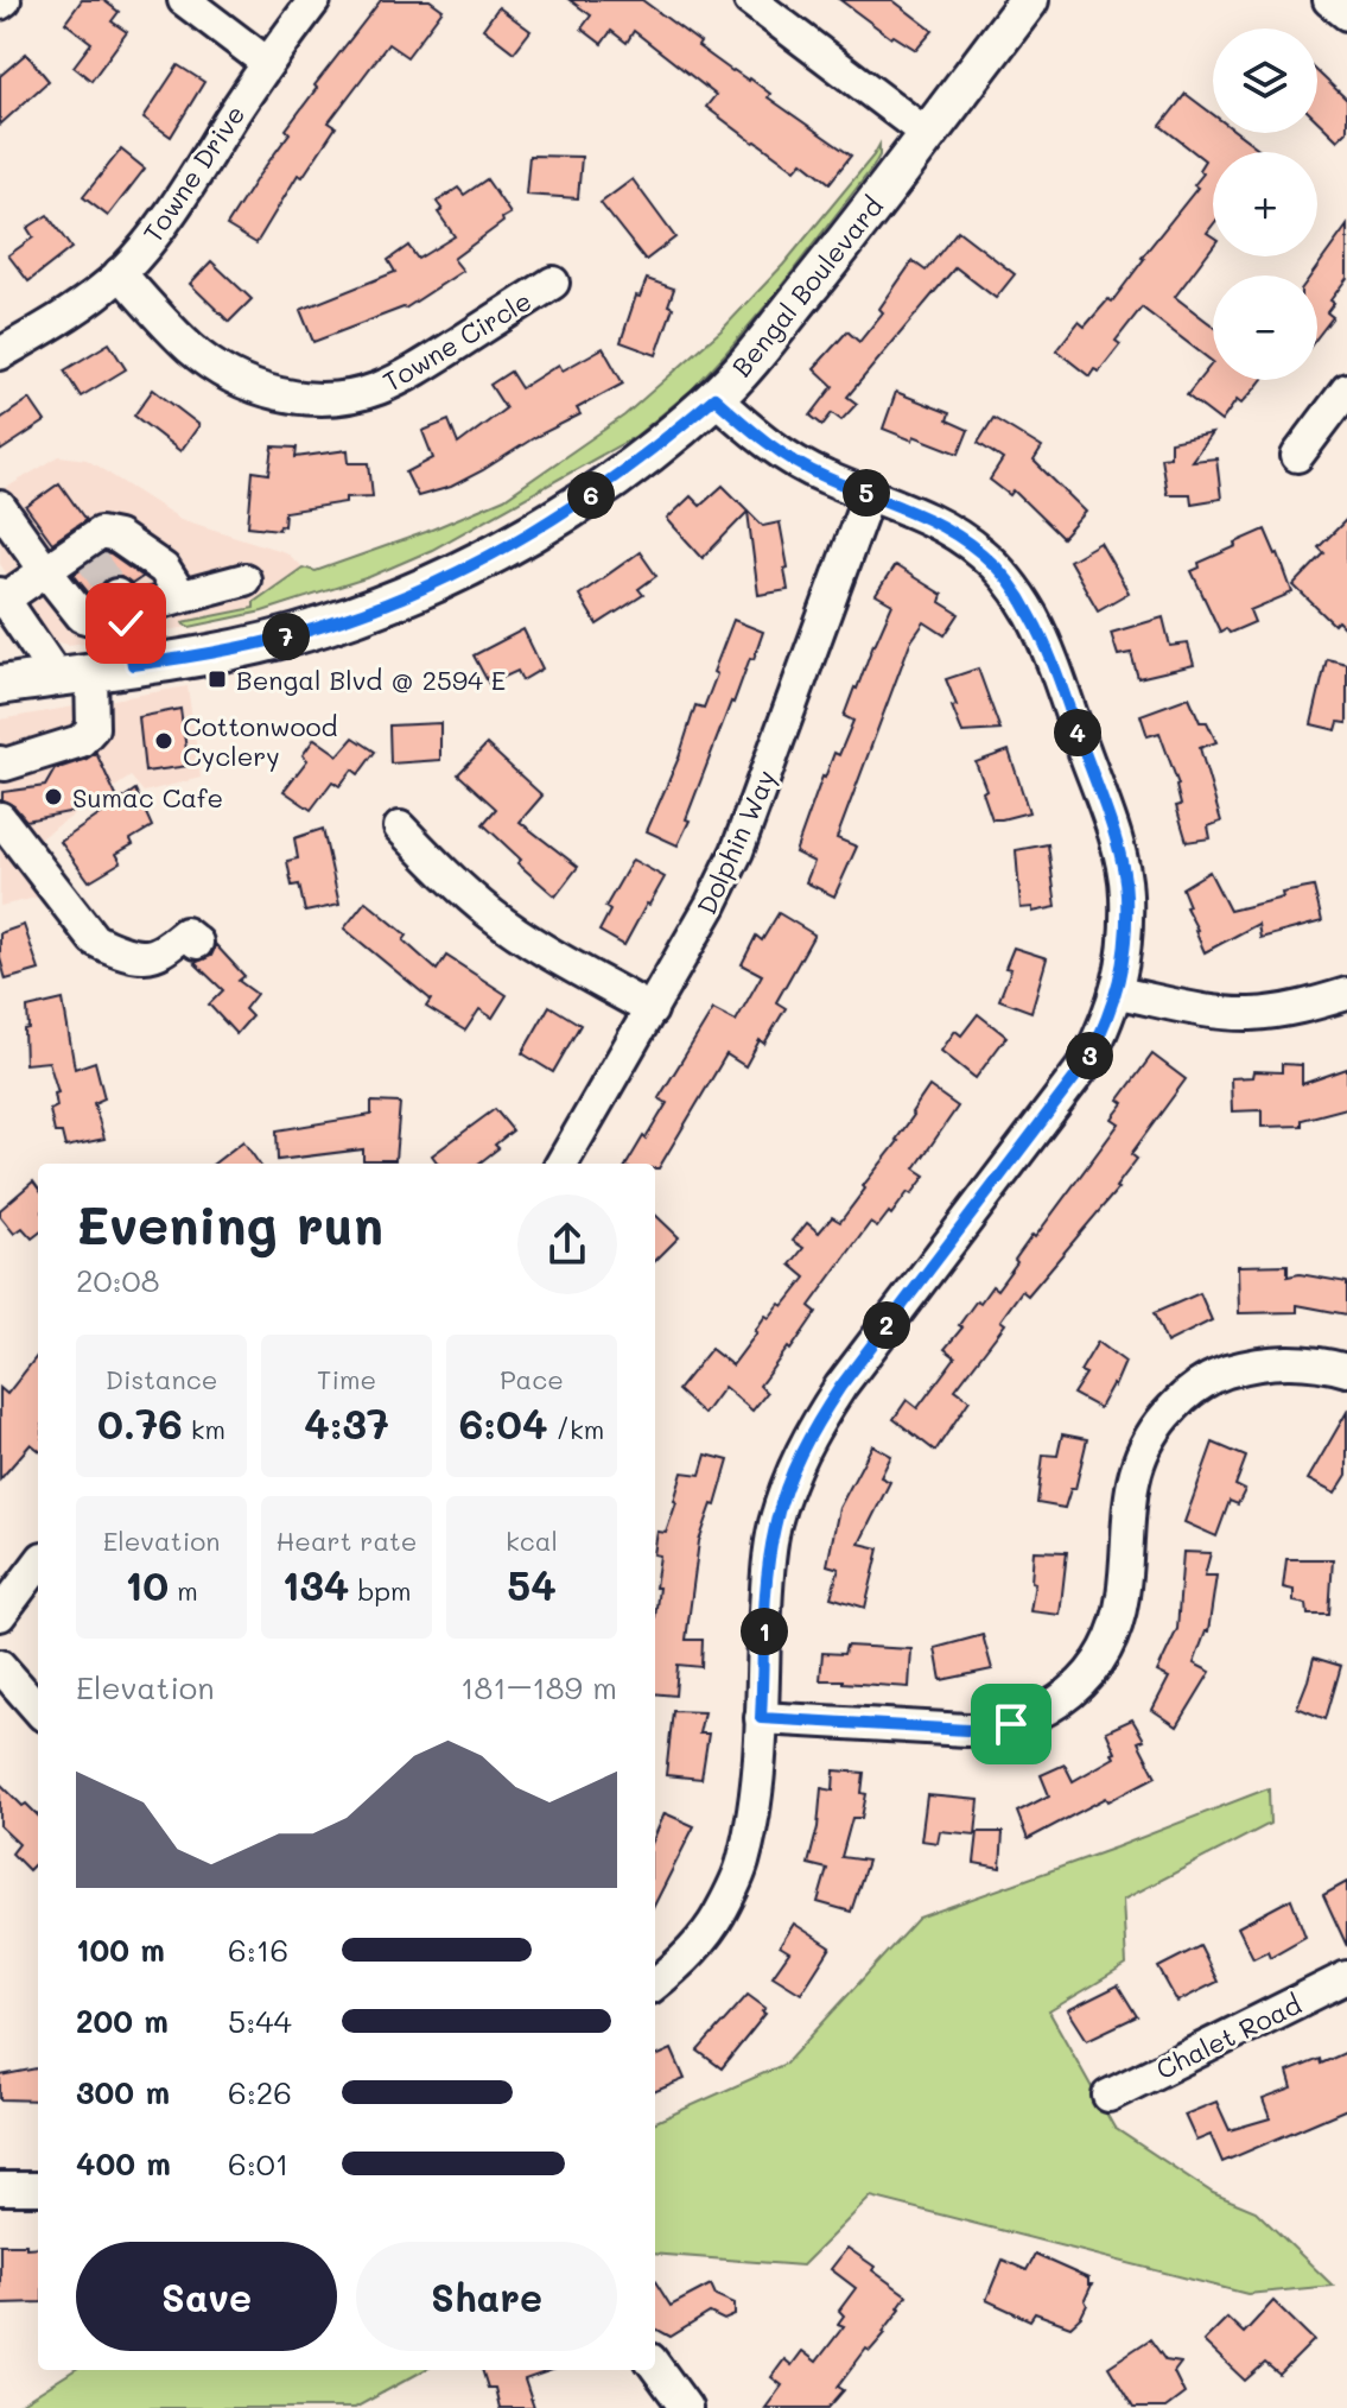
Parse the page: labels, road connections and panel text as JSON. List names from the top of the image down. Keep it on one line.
{"streets":{"main road":["Bengal Boulevard"],"street":["Towne Drive","Towne Circle","Dolphin Way","Chalet Road"]},"crossings":[["Towne Drive","Towne Circle"]],"places":{"transit":["Bengal Blvd @ 2594 E"],"other":["Cottonwood Cyclery","Sumac Cafe"]},"page":{"map_buttons":["+","−"],"pins":["5","6","7","4","3","2","1"],"heading":["Evening run","20:08"],"stats":[["Distance","0.76 km"],["Time","4:37"],["Pace","6:04 /km"],["Elevation","10 m"],["Heart rate","134 bpm"],["kcal","54"]],"chart":["Elevation","181–189 m"],"list":[{"name":"100 m","note":"6:16"},{"name":"200 m","note":"5:44"},{"name":"300 m","note":"6:26"},{"name":"400 m","note":"6:01"}],"buttons":["Save","Share"]}}
